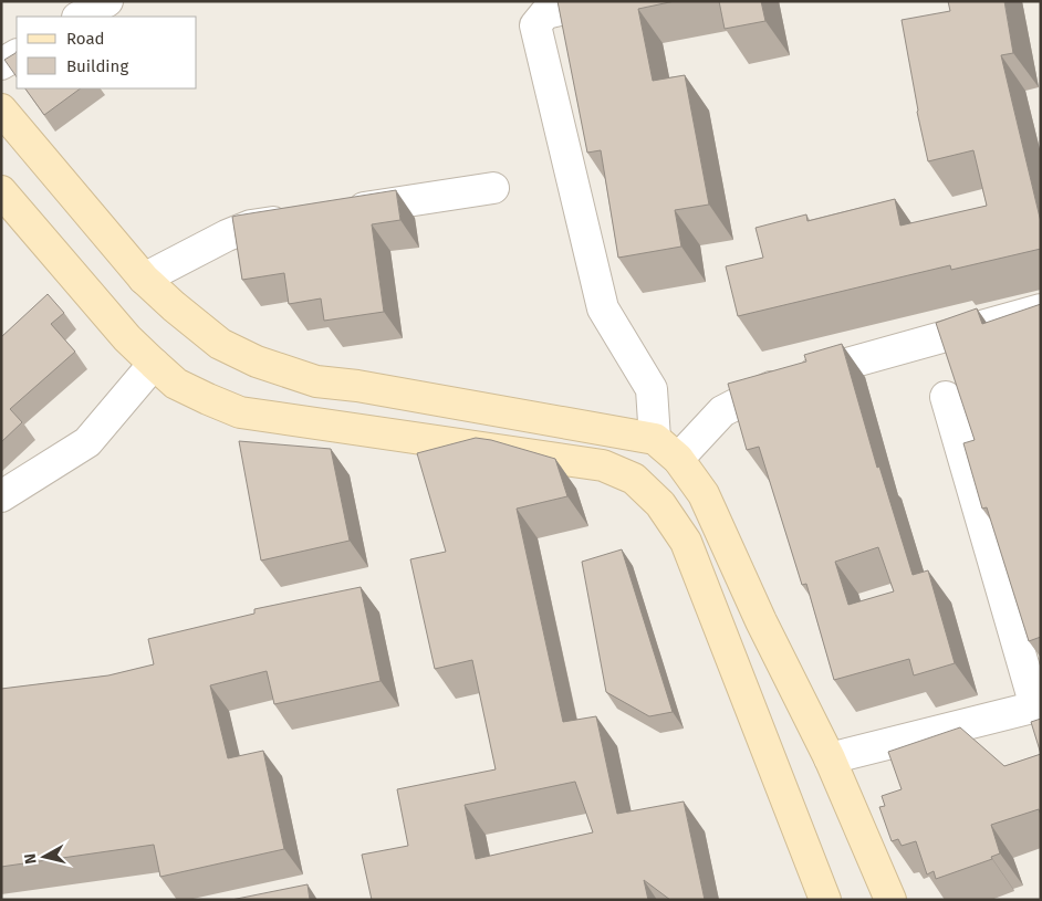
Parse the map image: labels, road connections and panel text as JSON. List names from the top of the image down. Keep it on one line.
{"legend":["Road","Building"],"north":"left"}
